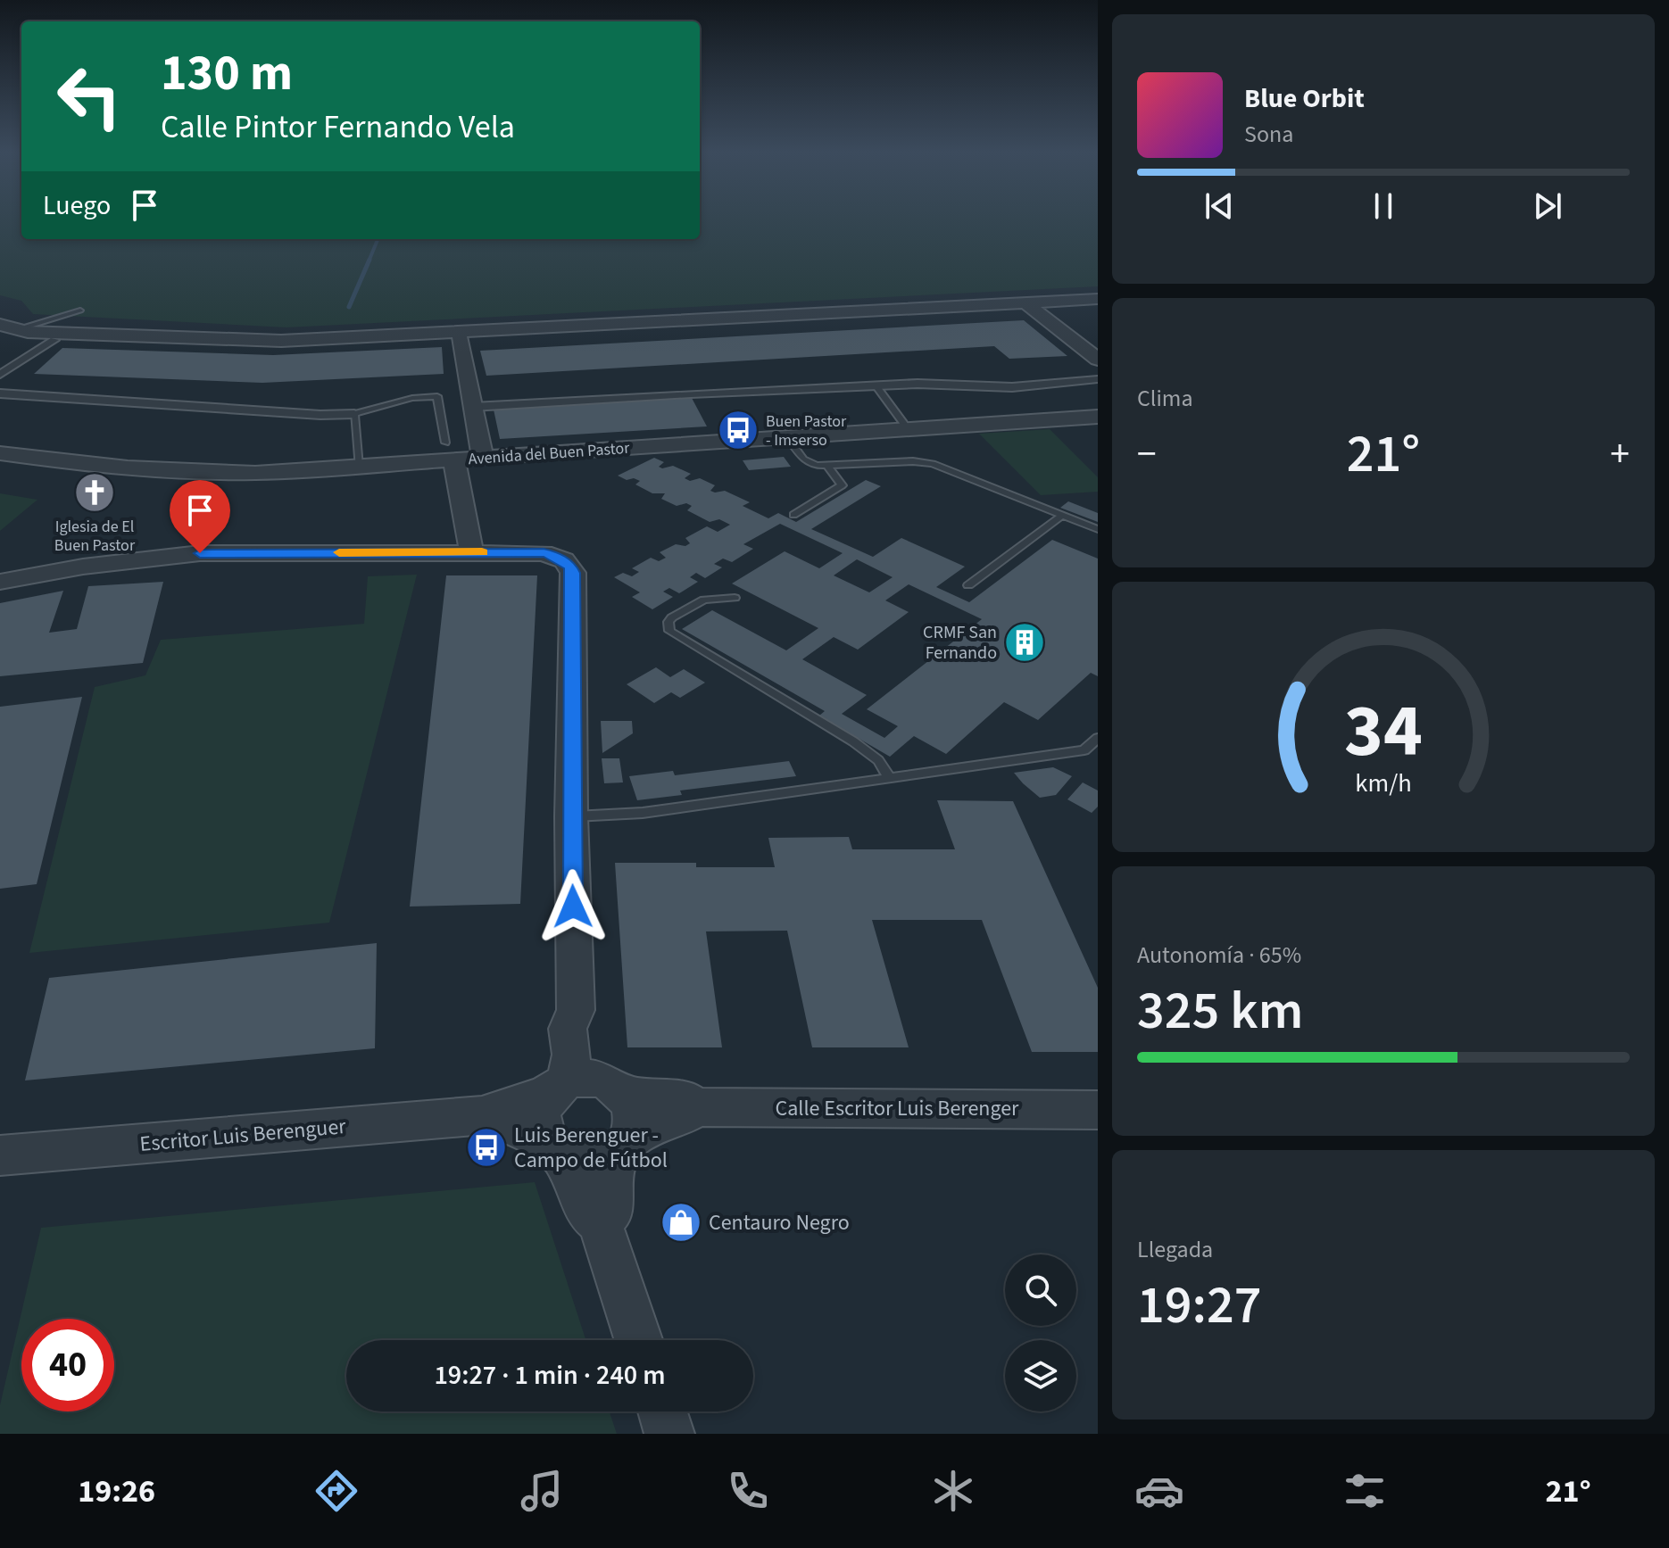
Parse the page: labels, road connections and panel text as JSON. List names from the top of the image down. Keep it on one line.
{"streets":{"street":["Avenida del Buen Pastor","Calle Escritor Luis Berenger","Escritor Luis Berenguer"]},"crossings":[["Calle Escritor Luis Berenger","Escritor Luis Berenguer"]],"places":{"bus stop":["Buen Pastor - Imserso","Luis Berenguer - Campo de Fútbol"],"church":["Iglesia de El Buen Pastor"],"building":["CRMF San Fernando"],"shop":["Centauro Negro"]},"page":{"turn":["130 m","Calle Pintor Fernando Vela"],"song":["Blue Orbit","Sona"],"then":"Luego","tile":["Clima",["Autonomía · 65%","325 km"],["Llegada","19:27"]],"heat":["−","21°","+"],"limit":"40","trip":"19:27 · 1 min · 240 m","tabs":["19:26","21°"],"gauge":["34","km/h"]}}
